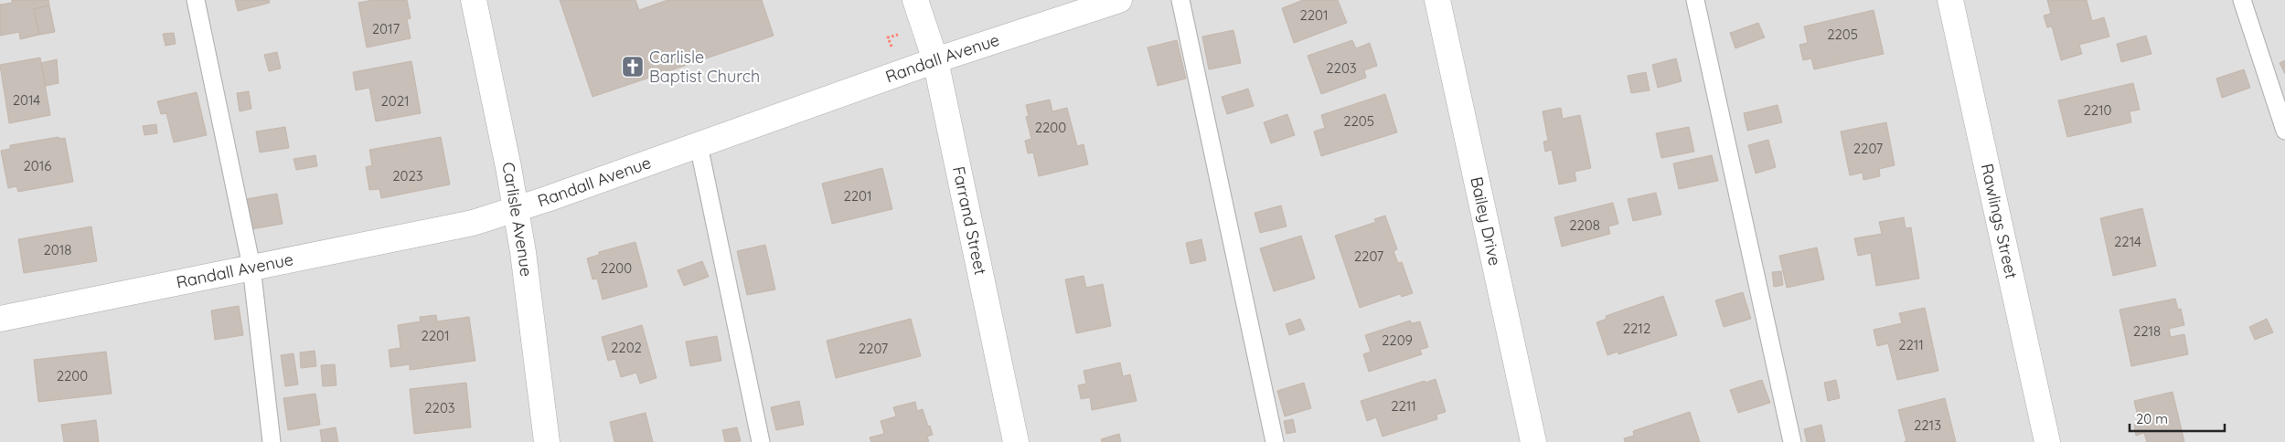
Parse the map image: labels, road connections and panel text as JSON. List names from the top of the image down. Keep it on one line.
{"streets":{"street":["Randall Avenue","Carlisle Avenue","Farrand Street","Bailey Drive","Rawlings Street"]},"crossings":[["Randall Avenue","Carlisle Avenue"],["Randall Avenue","Farrand Street"]],"places":{"church":["Carlisle Baptist Church"]},"house_numbers":["2201","2017","2205","2203","2014","2021","2210","2205","2200","2207","2016","2023","2201","2208","2214","2018","2207","2200","2212","2218","2201","2209","2211","2202","2207","2200","2211","2203","2213"],"scale_bar":"20 m"}
